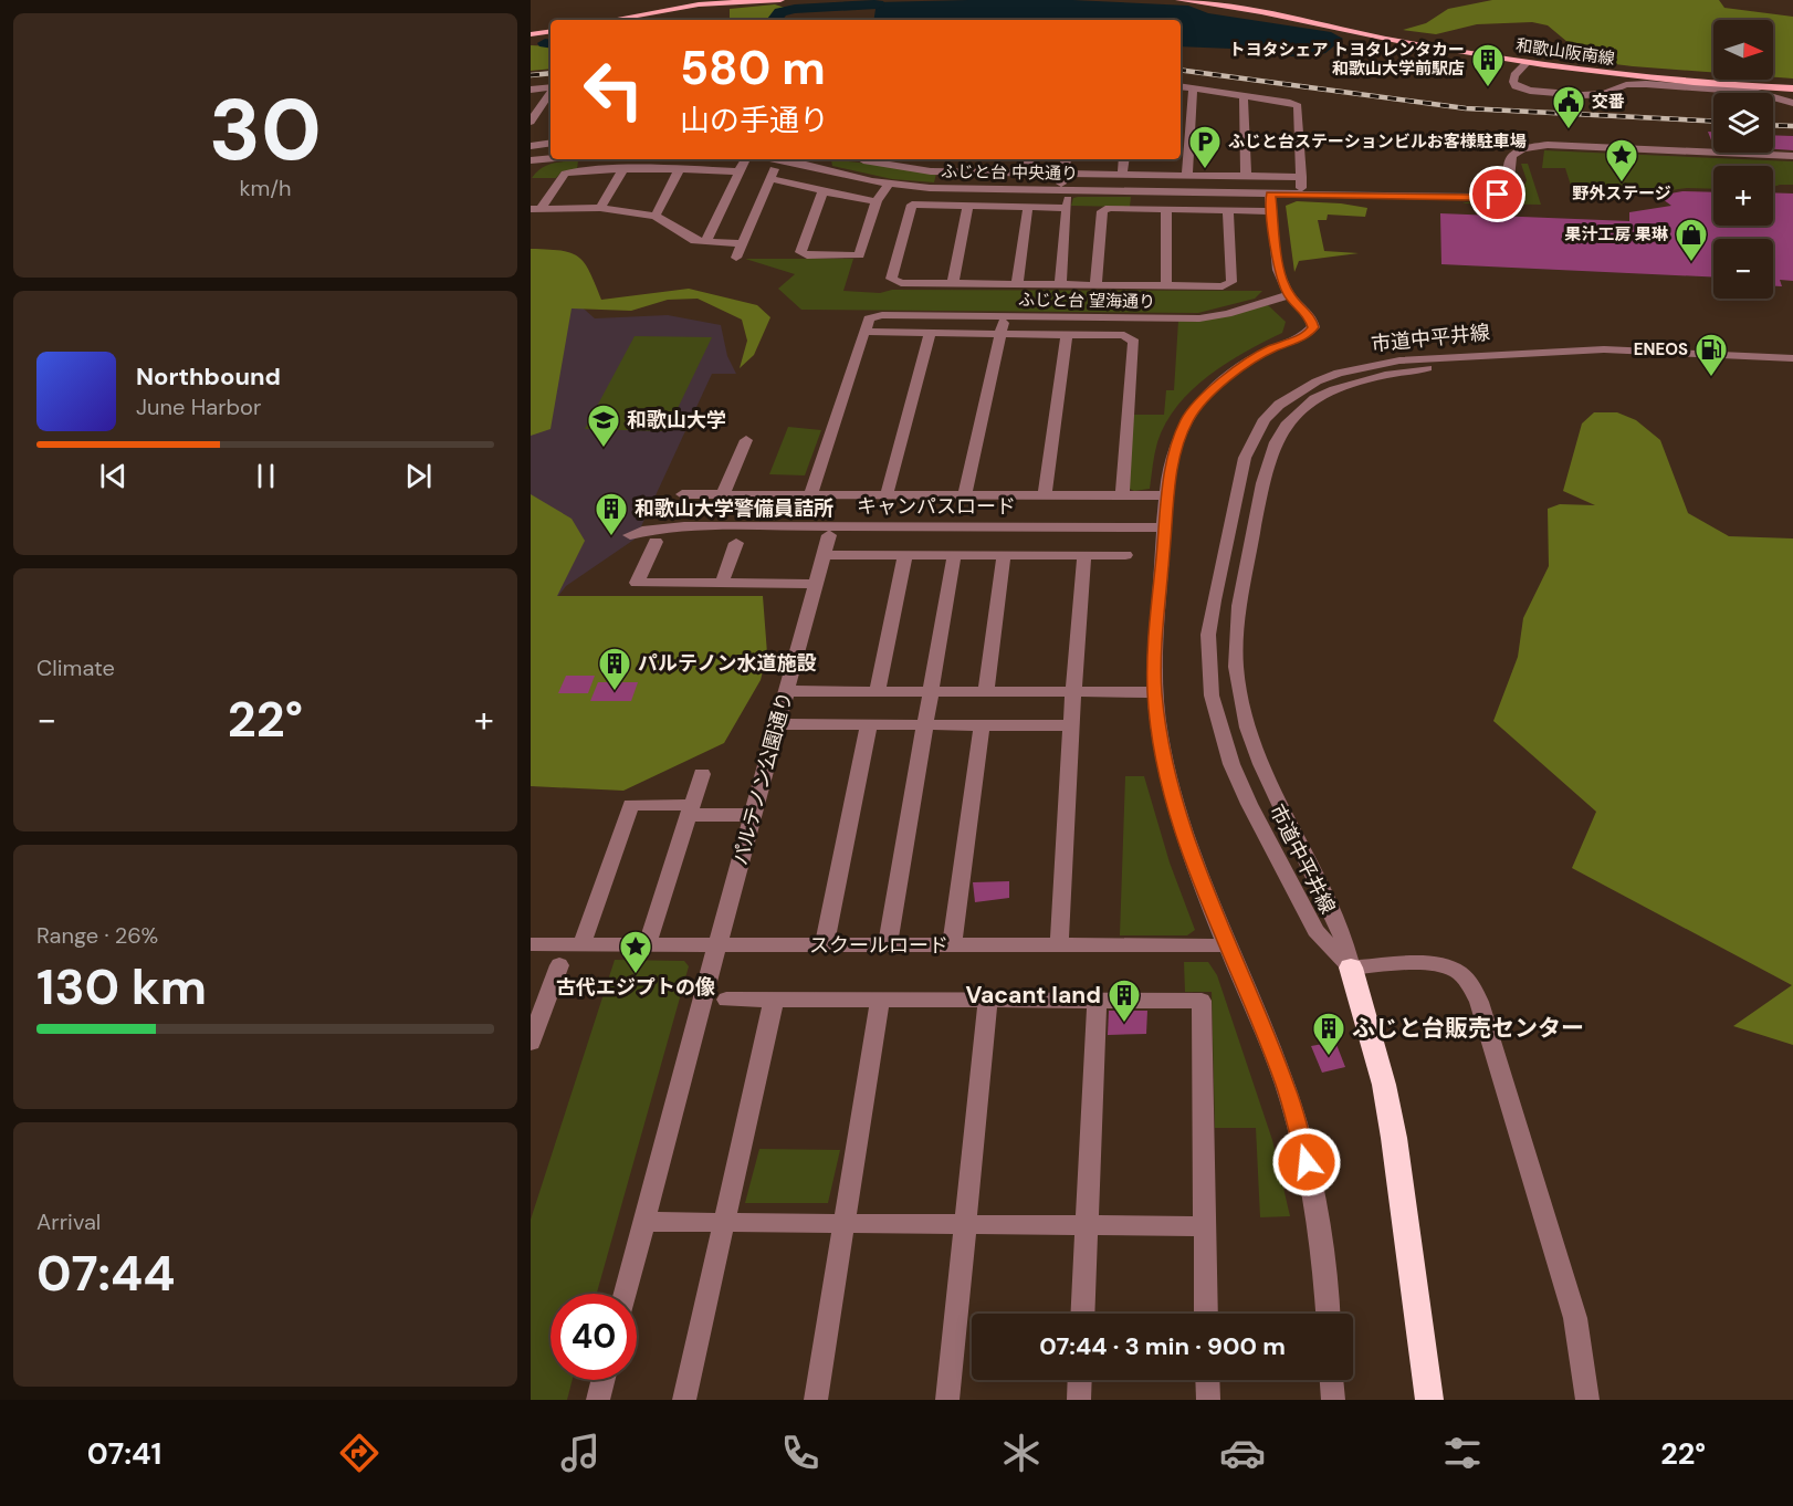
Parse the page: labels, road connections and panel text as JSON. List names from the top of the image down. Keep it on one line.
{"streets":{"main road":["和歌山阪南線"],"street":["ふじと台 中央通り","ふじと台 望海通り","市道中平井線","キャンパスロード","パルテノン公園通り","スクールロード"]},"crossings":[["パルテノン公園通り","スクールロード"]],"places":{"building":["トヨタシェア トヨタレンタカー 和歌山大学前駅店","和歌山大学警備員詰所","パルテノン水道施設","Vacant land","ふじと台販売センター"],"public building":["交番"],"parking":["ふじと台ステーションビルお客様駐車場"],"place":["野外ステージ","古代エジプトの像"],"shop":["果汁工房 果琳"],"fuel station":["ENEOS"],"school or university":["和歌山大学"]},"north":"right","page":{"tile":[["30","km/h"],"Climate",["Range · 26%","130 km"],["Arrival","07:44"]],"map_buttons":["+","−"],"turn":["580 m","山の手通り"],"song":["Northbound","June Harbor"],"heat":["−","22°","+"],"limit":"40","trip":"07:44 · 3 min · 900 m","tabs":["07:41","22°"]}}
